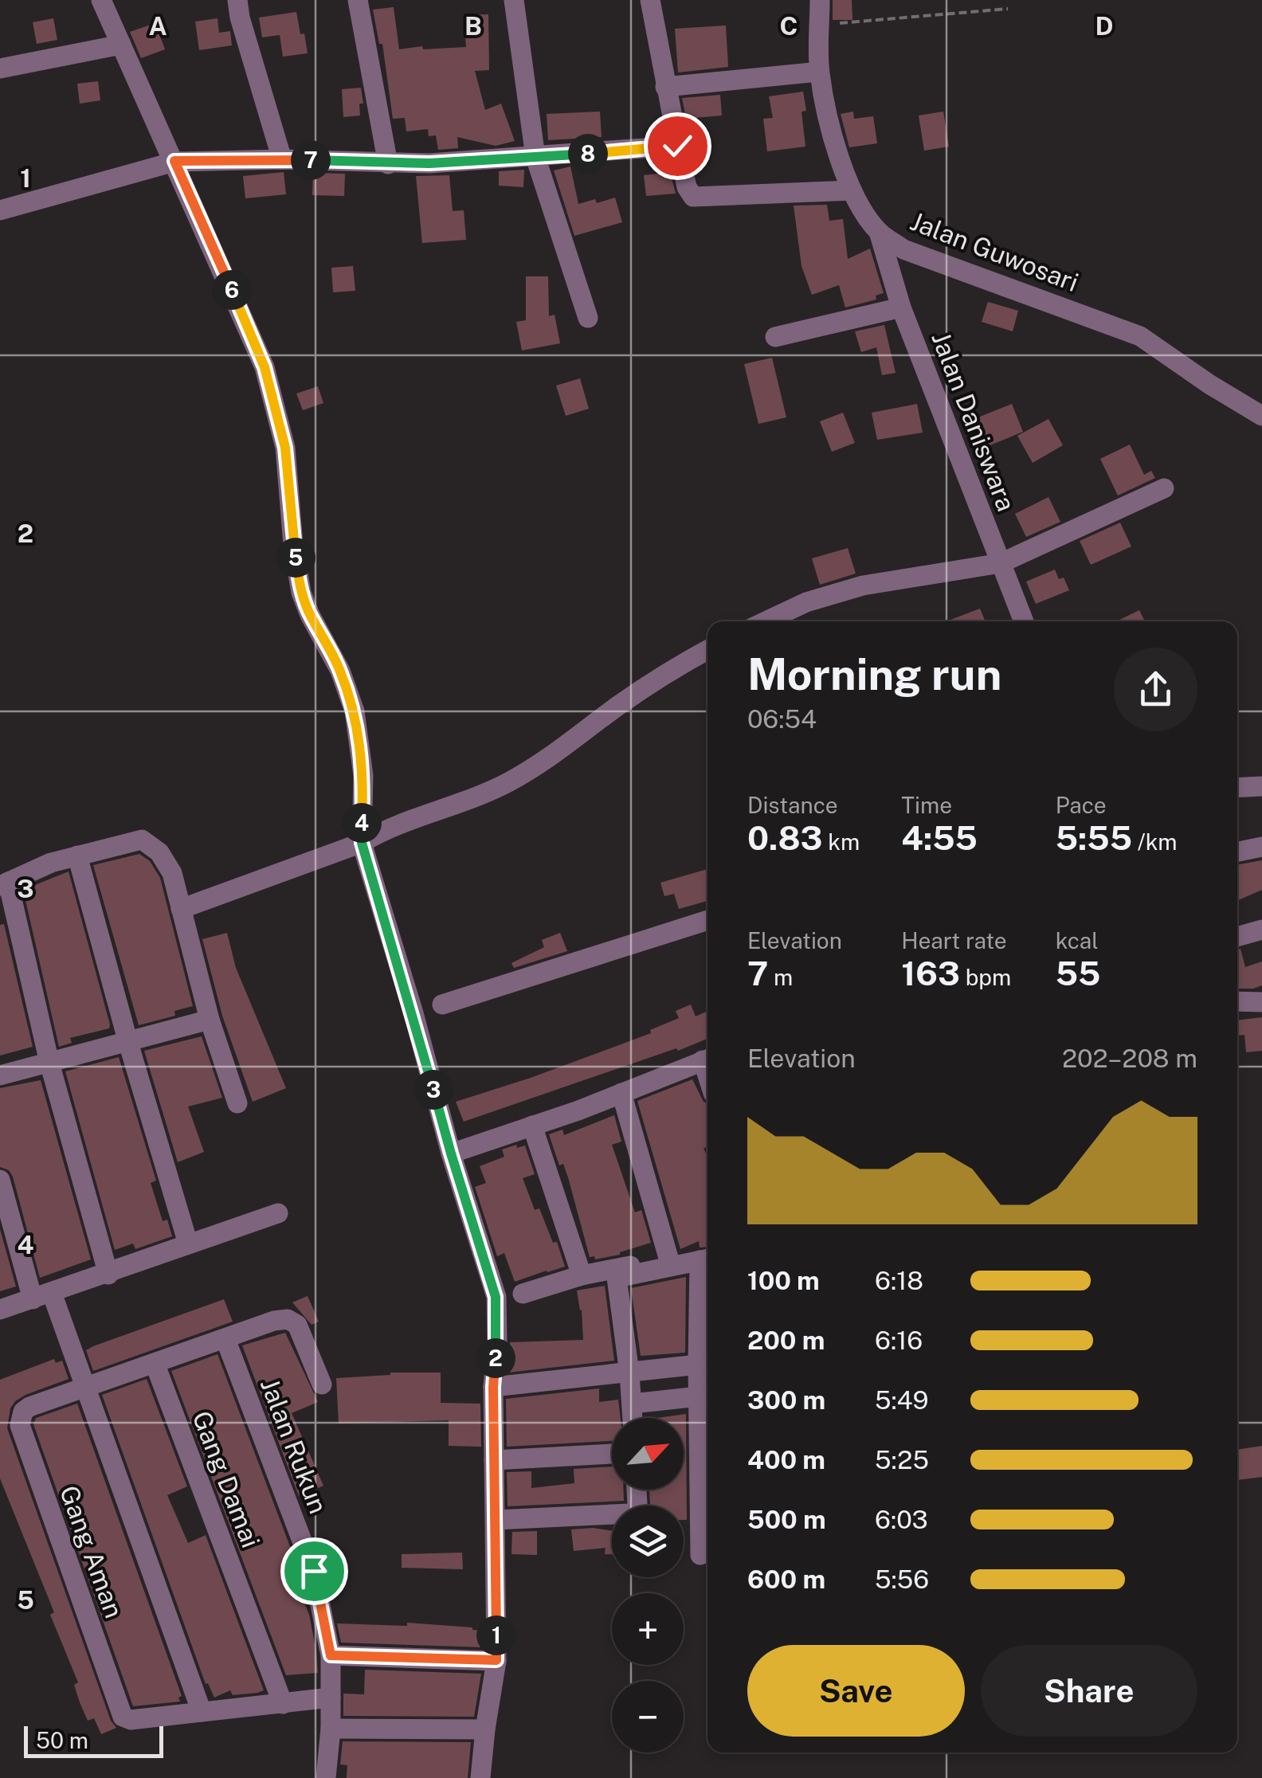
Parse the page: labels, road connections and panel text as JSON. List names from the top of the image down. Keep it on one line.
{"streets":{"street":["Jalan Guwosari","Jalan Daniswara","Jalan Rukun","Gang Damai","Gang Aman"]},"crossings":[["Jalan Guwosari","Jalan Daniswara"]],"scale_bar":"50 m","north":"top right","page":{"pins":["8","7","6","5","4","3","2","1"],"heading":["Morning run","06:54"],"stats":[["Distance","0.83 km"],["Time","4:55"],["Pace","5:55 /km"],["Elevation","7 m"],["Heart rate","163 bpm"],["kcal","55"]],"chart":["Elevation","202–208 m"],"list":[{"name":"100 m","note":"6:18"},{"name":"200 m","note":"6:16"},{"name":"300 m","note":"5:49"},{"name":"400 m","note":"5:25"},{"name":"500 m","note":"6:03"},{"name":"600 m","note":"5:56"}],"map_buttons":["+","−"],"buttons":["Save","Share"],"scale":"50 m"},"grid":{"columns":["A","B","C","D"],"rows":["1","2","3","4","5"]}}
